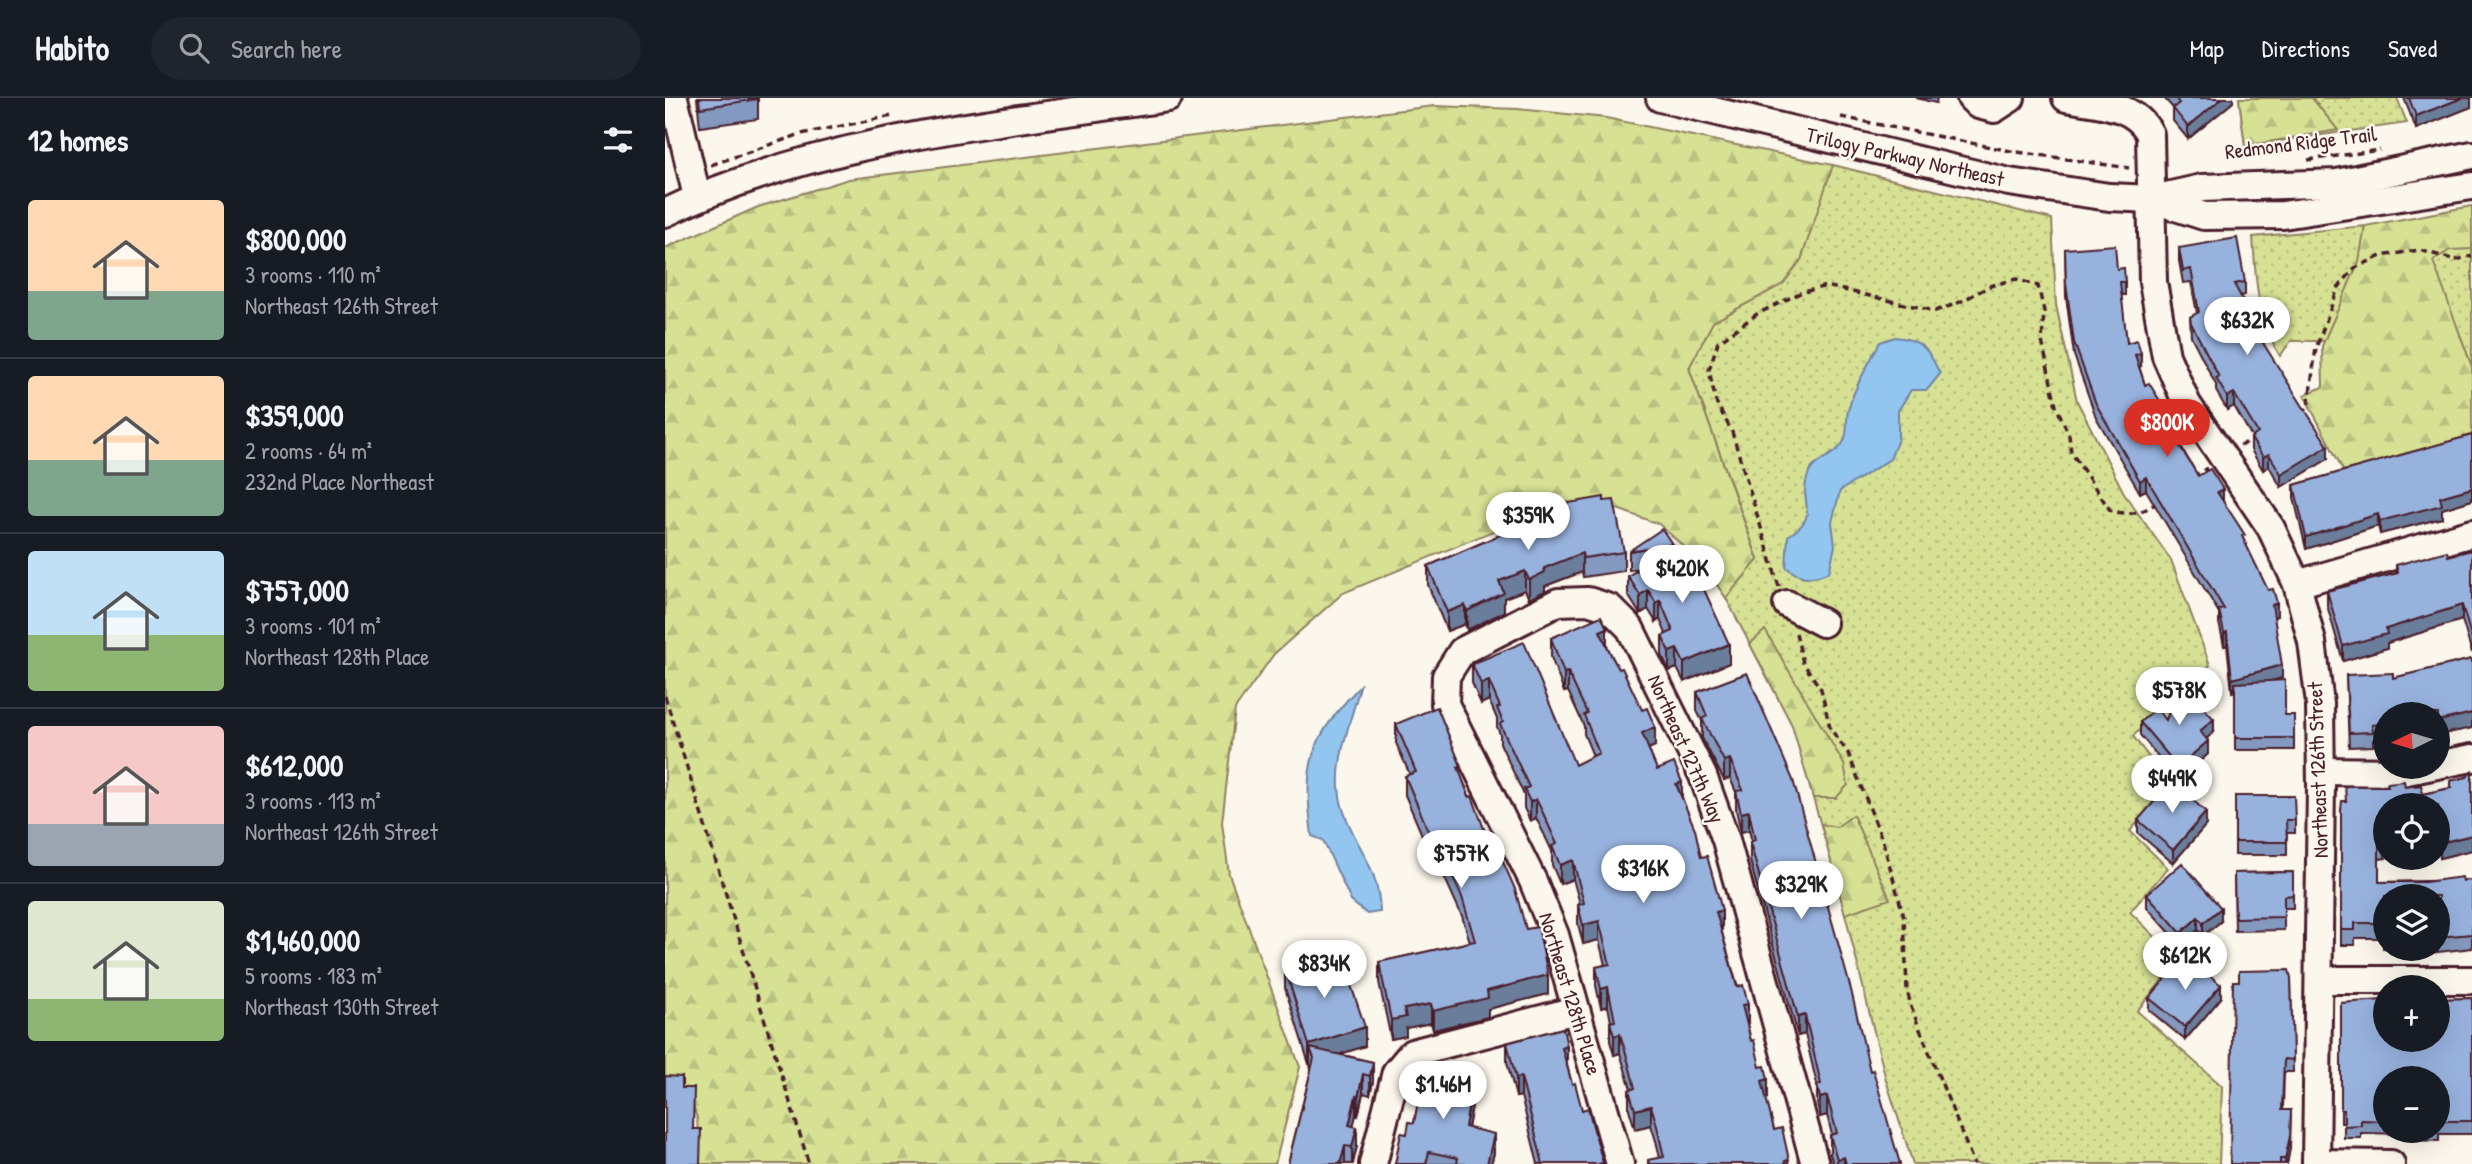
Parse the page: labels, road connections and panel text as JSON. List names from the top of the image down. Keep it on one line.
{"streets":{"street":["Trilogy Parkway Northeast","Northeast 127th Way","Northeast 126th Street","Northeast 128th Place"],"path":["Redmond Ridge Trail"]},"crossings":[["Trilogy Parkway Northeast","Northeast 126th Street"],["Northeast 127th Way","Northeast 128th Place"]],"north":"left","page":{"header":"Habito","search":"Search here","nav":["Map","Directions","Saved"],"heading":"12 homes","list":[{"name":"$800,000","note":"3 rooms · 110 m² · Northeast 126th Street"},{"name":"$359,000","note":"2 rooms · 64 m² · 232nd Place Northeast"},{"name":"$757,000","note":"3 rooms · 101 m² · Northeast 128th Place"},{"name":"$612,000","note":"3 rooms · 113 m² · Northeast 126th Street"},{"name":"$1,460,000","note":"5 rooms · 183 m² · Northeast 130th Street"}],"price":["$632K","$800K","$359K","$420K","$578K","$449K","$757K","$316K","$329K","$612K","$834K","$1.46M"],"map_buttons":["+","−"]}}
